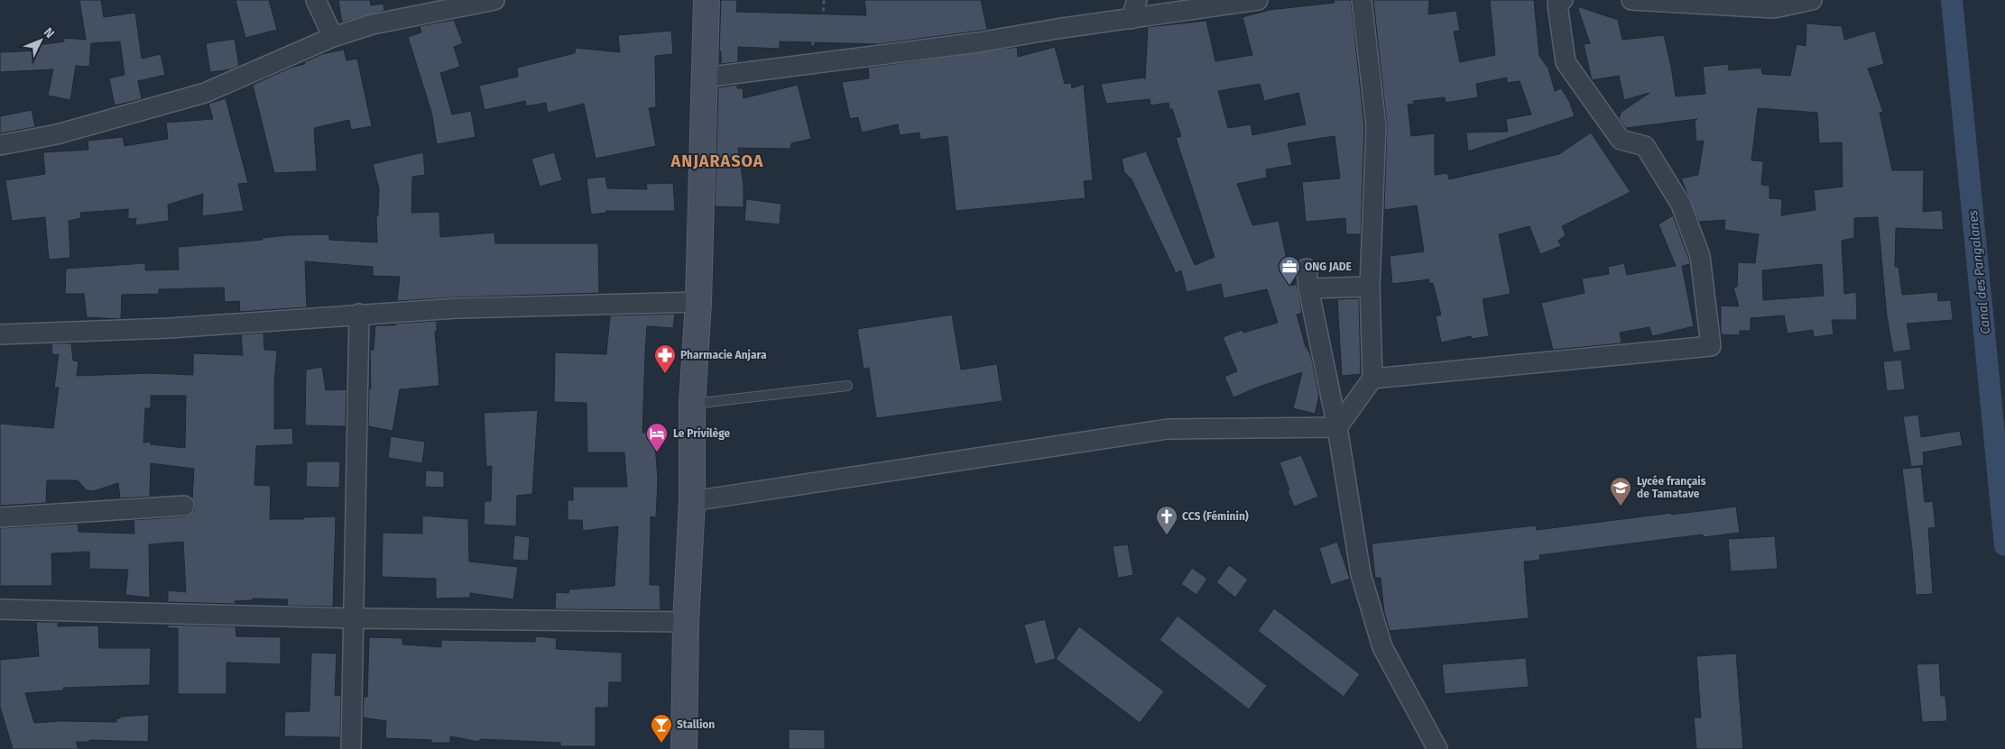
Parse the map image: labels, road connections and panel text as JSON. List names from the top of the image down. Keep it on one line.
{"districts":["ANJARASOA"],"water":["Canal des Pangalanes"],"places":{"office":["ONG JADE"],"pharmacy":["Pharmacie Anjara"],"hotel":["Le Privilège"],"school or university":["Lycée français de Tamatave"],"church":["CCS (Féminin)"],"bar":["Stallion"]},"north":"top right"}
